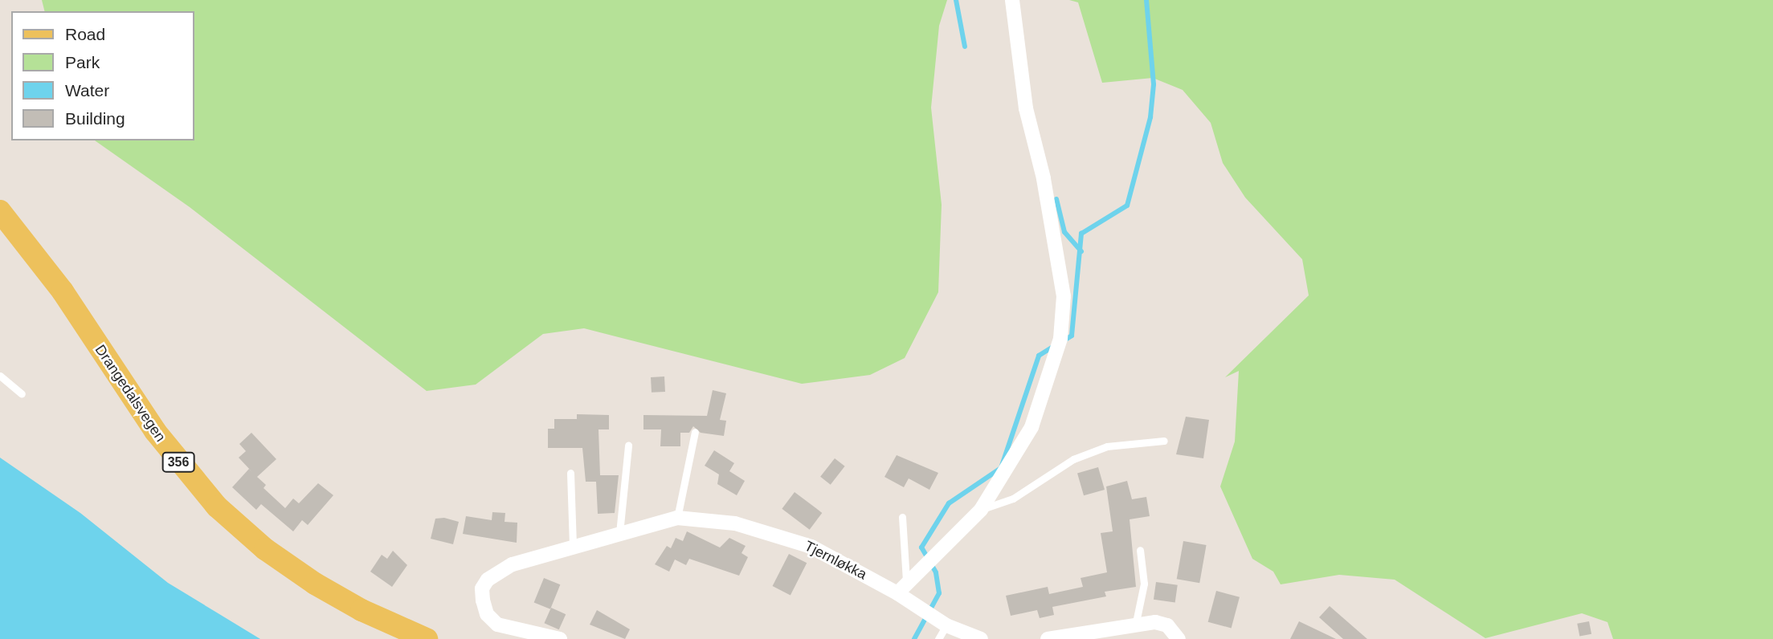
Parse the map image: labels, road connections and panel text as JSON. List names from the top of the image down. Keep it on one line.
{"streets":{"main road":["Drangedalsvegen","356"],"street":["Tjernløkka"]},"legend":["Road","Park","Water","Building"]}
